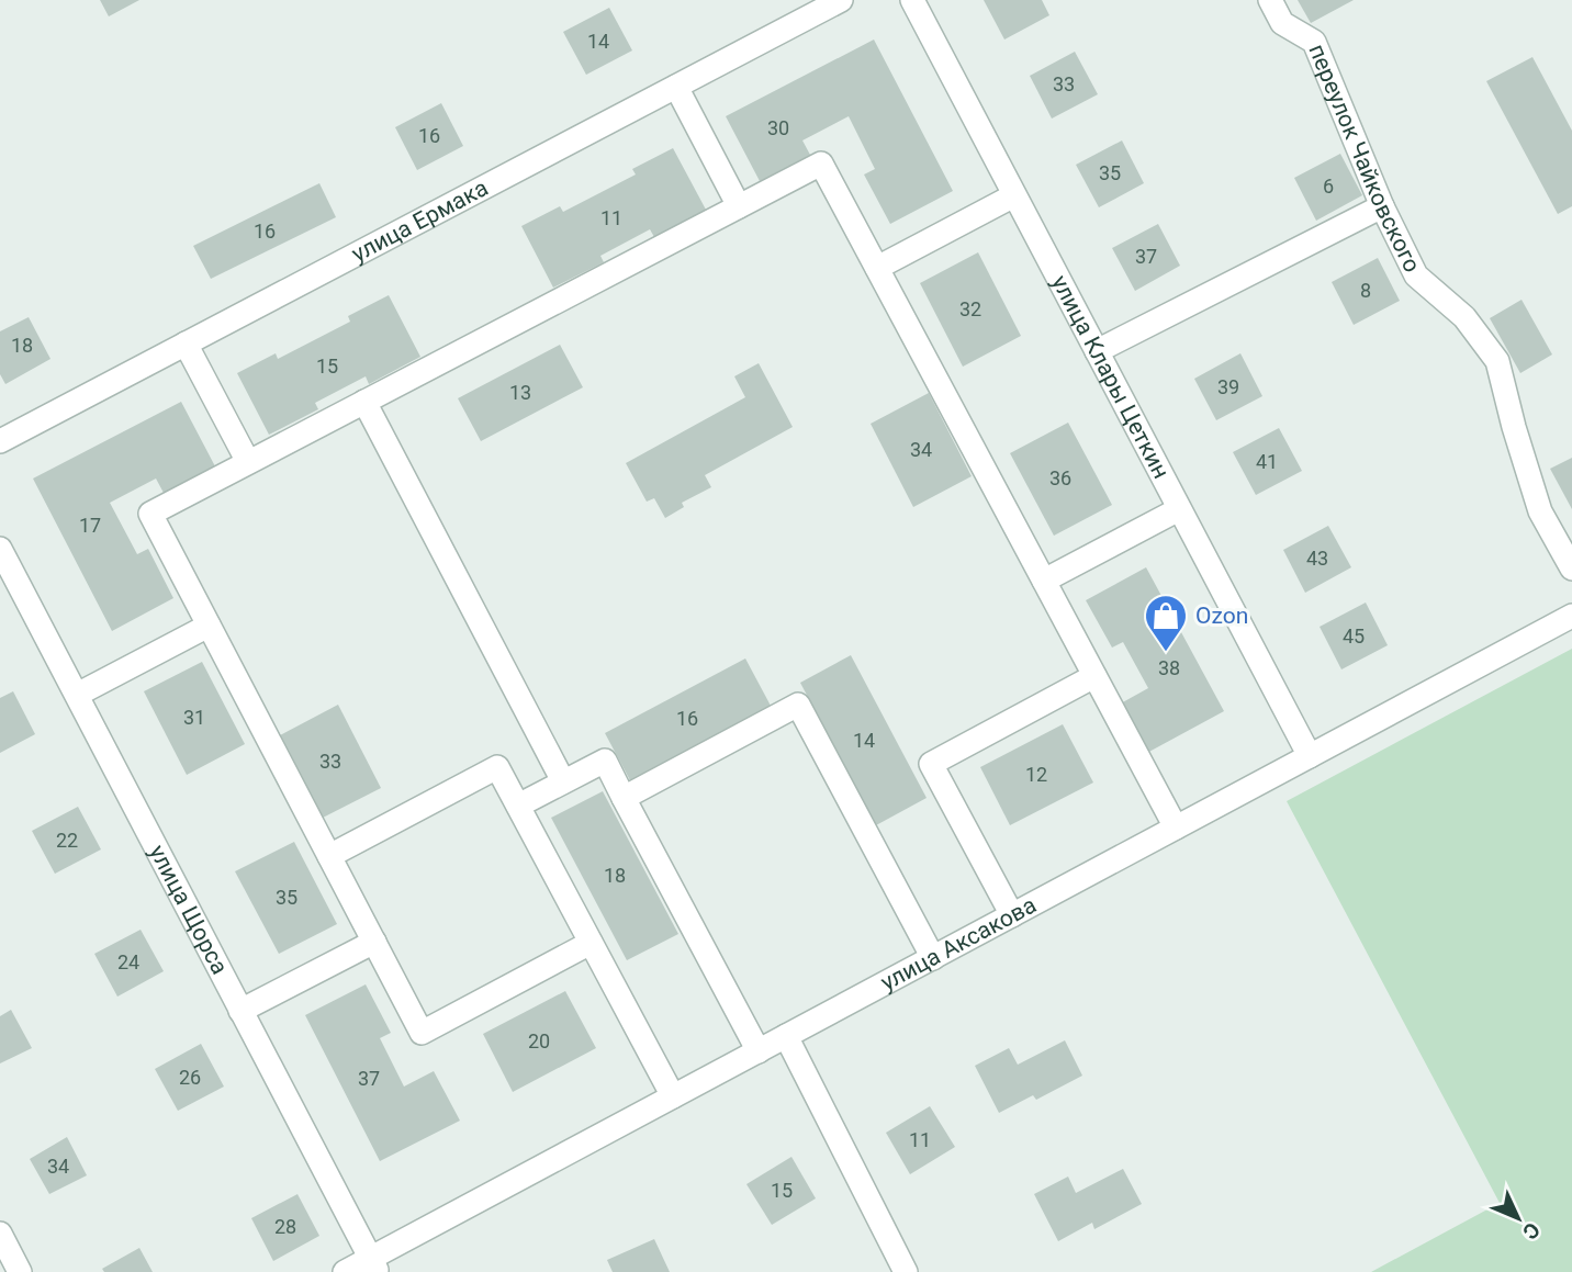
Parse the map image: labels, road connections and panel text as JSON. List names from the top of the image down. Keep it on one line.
{"streets":{"street":["переулок Чайковского","улица Ермака","улица Клары Цеткин","улица Щорса","улица Аксакова"]},"crossings":[["улица Клары Цеткин","улица Аксакова"],["улица Щорса","улица Аксакова"]],"places":{"shop":["Ozon"]},"house_numbers":["14","33","30","16","35","6","11","16","37","8","32","18","15","39","13","34","41","36","17","43","45","38","31","16","14","33","12","22","18","35","24","20","26","37","11","34","15","28"],"north":"bottom right"}
